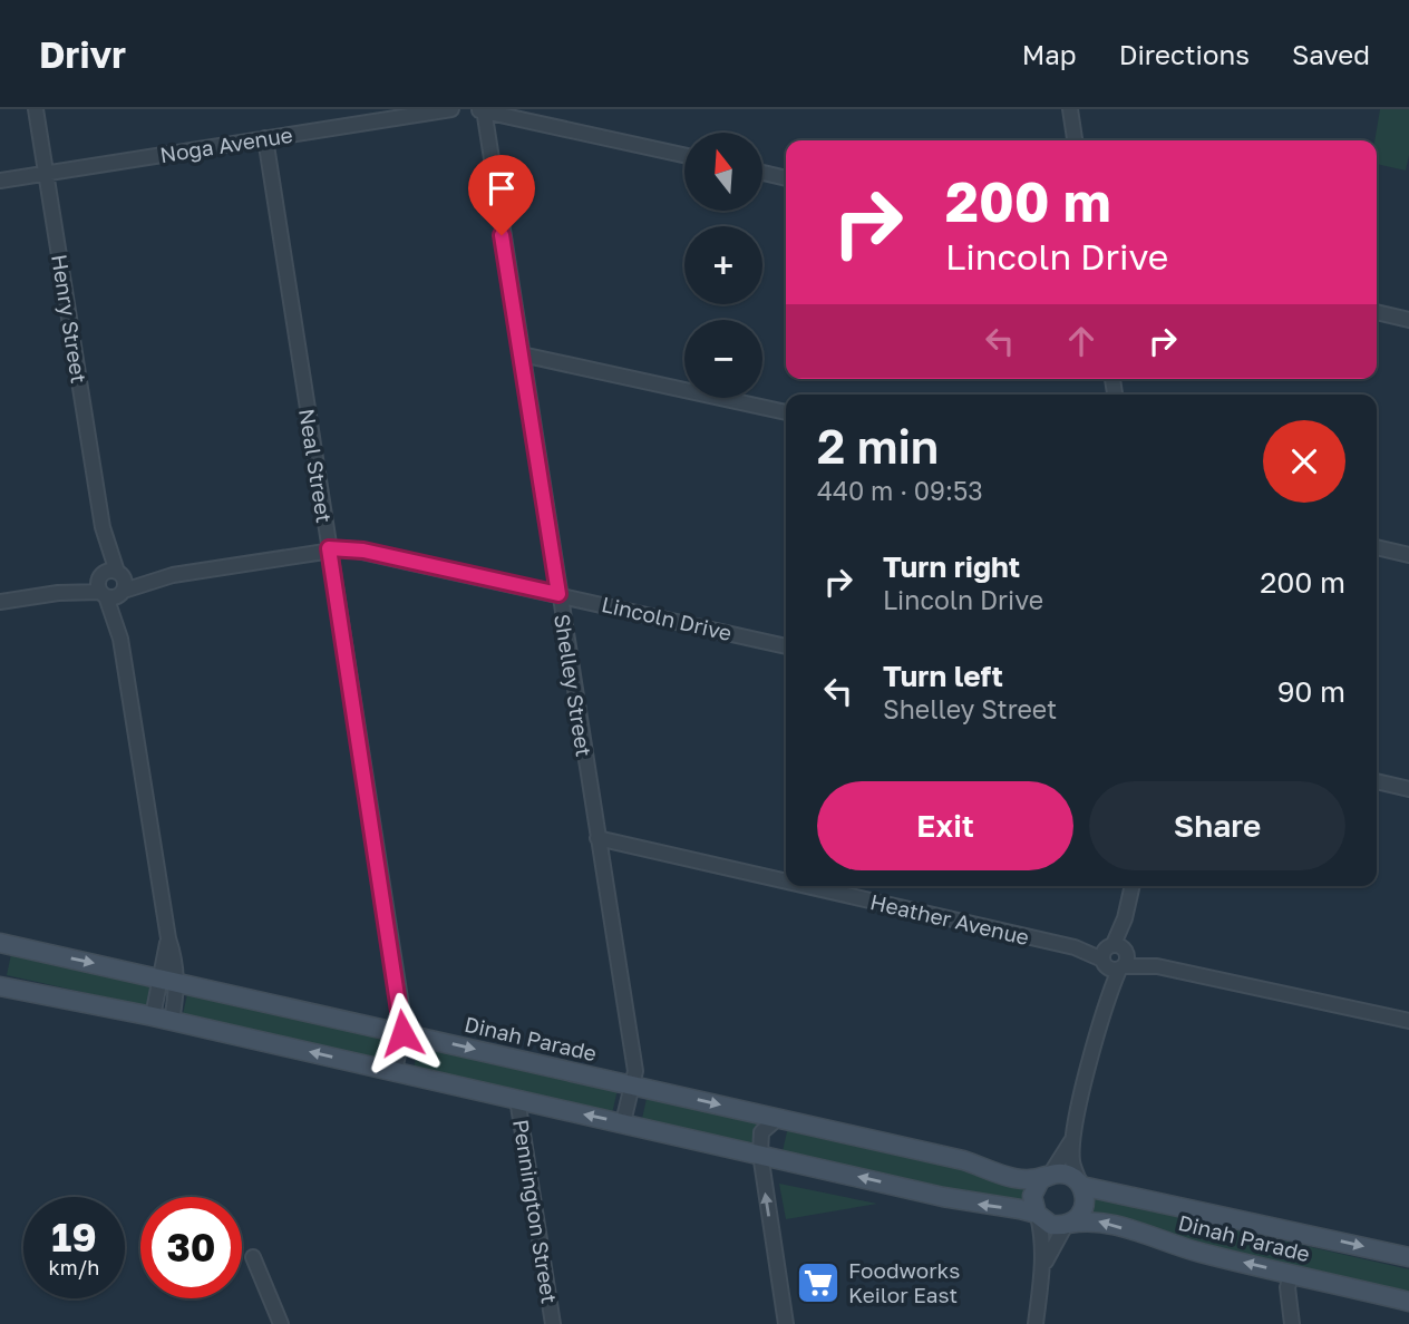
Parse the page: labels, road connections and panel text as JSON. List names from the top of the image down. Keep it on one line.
{"streets":{"street":["Noga Avenue","Henry Street","Neal Street","Lincoln Drive","Shelley Street","Heather Avenue","Dinah Parade","Pennington Street"]},"crossings":[["Noga Avenue","Henry Street"],["Noga Avenue","Neal Street"],["Henry Street","Lincoln Drive"],["Henry Street","Dinah Parade"],["Neal Street","Lincoln Drive"],["Neal Street","Dinah Parade"],["Lincoln Drive","Shelley Street"],["Shelley Street","Heather Avenue"],["Shelley Street","Dinah Parade"]],"places":{"supermarket":["Foodworks Keilor East"]},"north":"top","page":{"header":"Drivr","nav":["Map","Directions","Saved"],"map_buttons":["+","−"],"turn":["200 m","Lincoln Drive"],"heading":["2 min","440 m · 09:53"],"list":[{"name":"Turn right","note":"Lincoln Drive","value":"200 m"},{"name":"Turn left","note":"Shelley Street","value":"90 m"}],"buttons":["Exit","Share"],"speed":"19 km/h","limit":"30"}}
